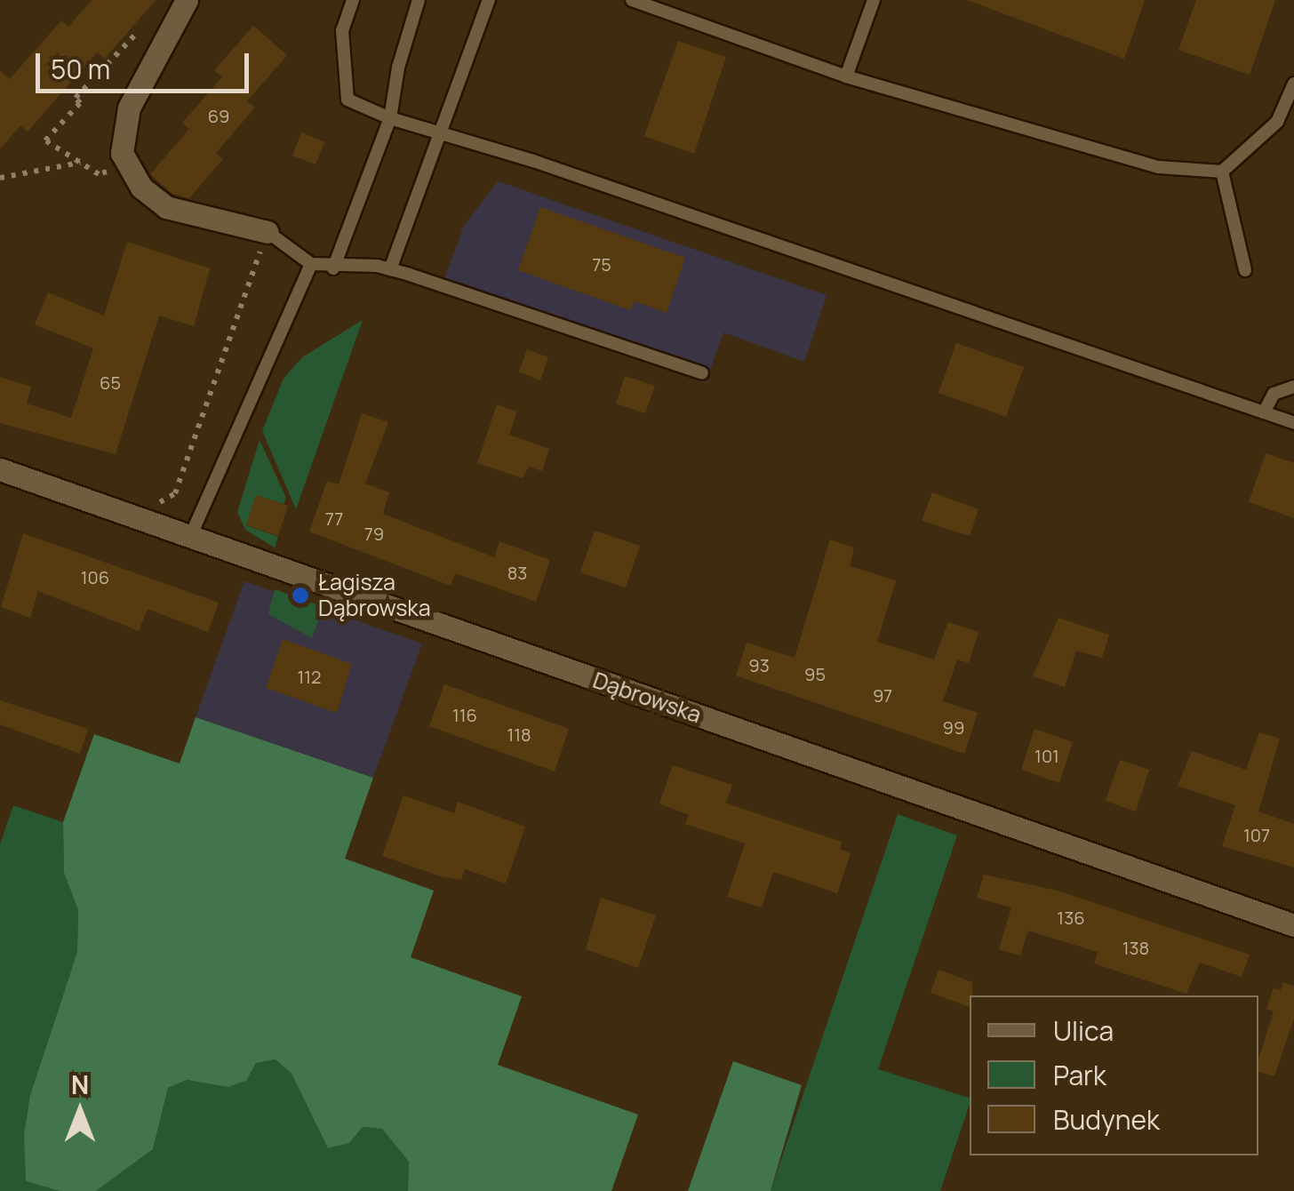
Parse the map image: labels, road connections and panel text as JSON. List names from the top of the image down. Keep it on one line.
{"streets":{"street":["Dąbrowska"]},"places":["Łagisza Dąbrowska"],"house_numbers":["69","75","65","77","79","83","106","93","95","112","97","116","99","118","101","107","136","138"],"legend":["Ulica","Park","Budynek"],"scale_bar":"50 m","north":"top"}
